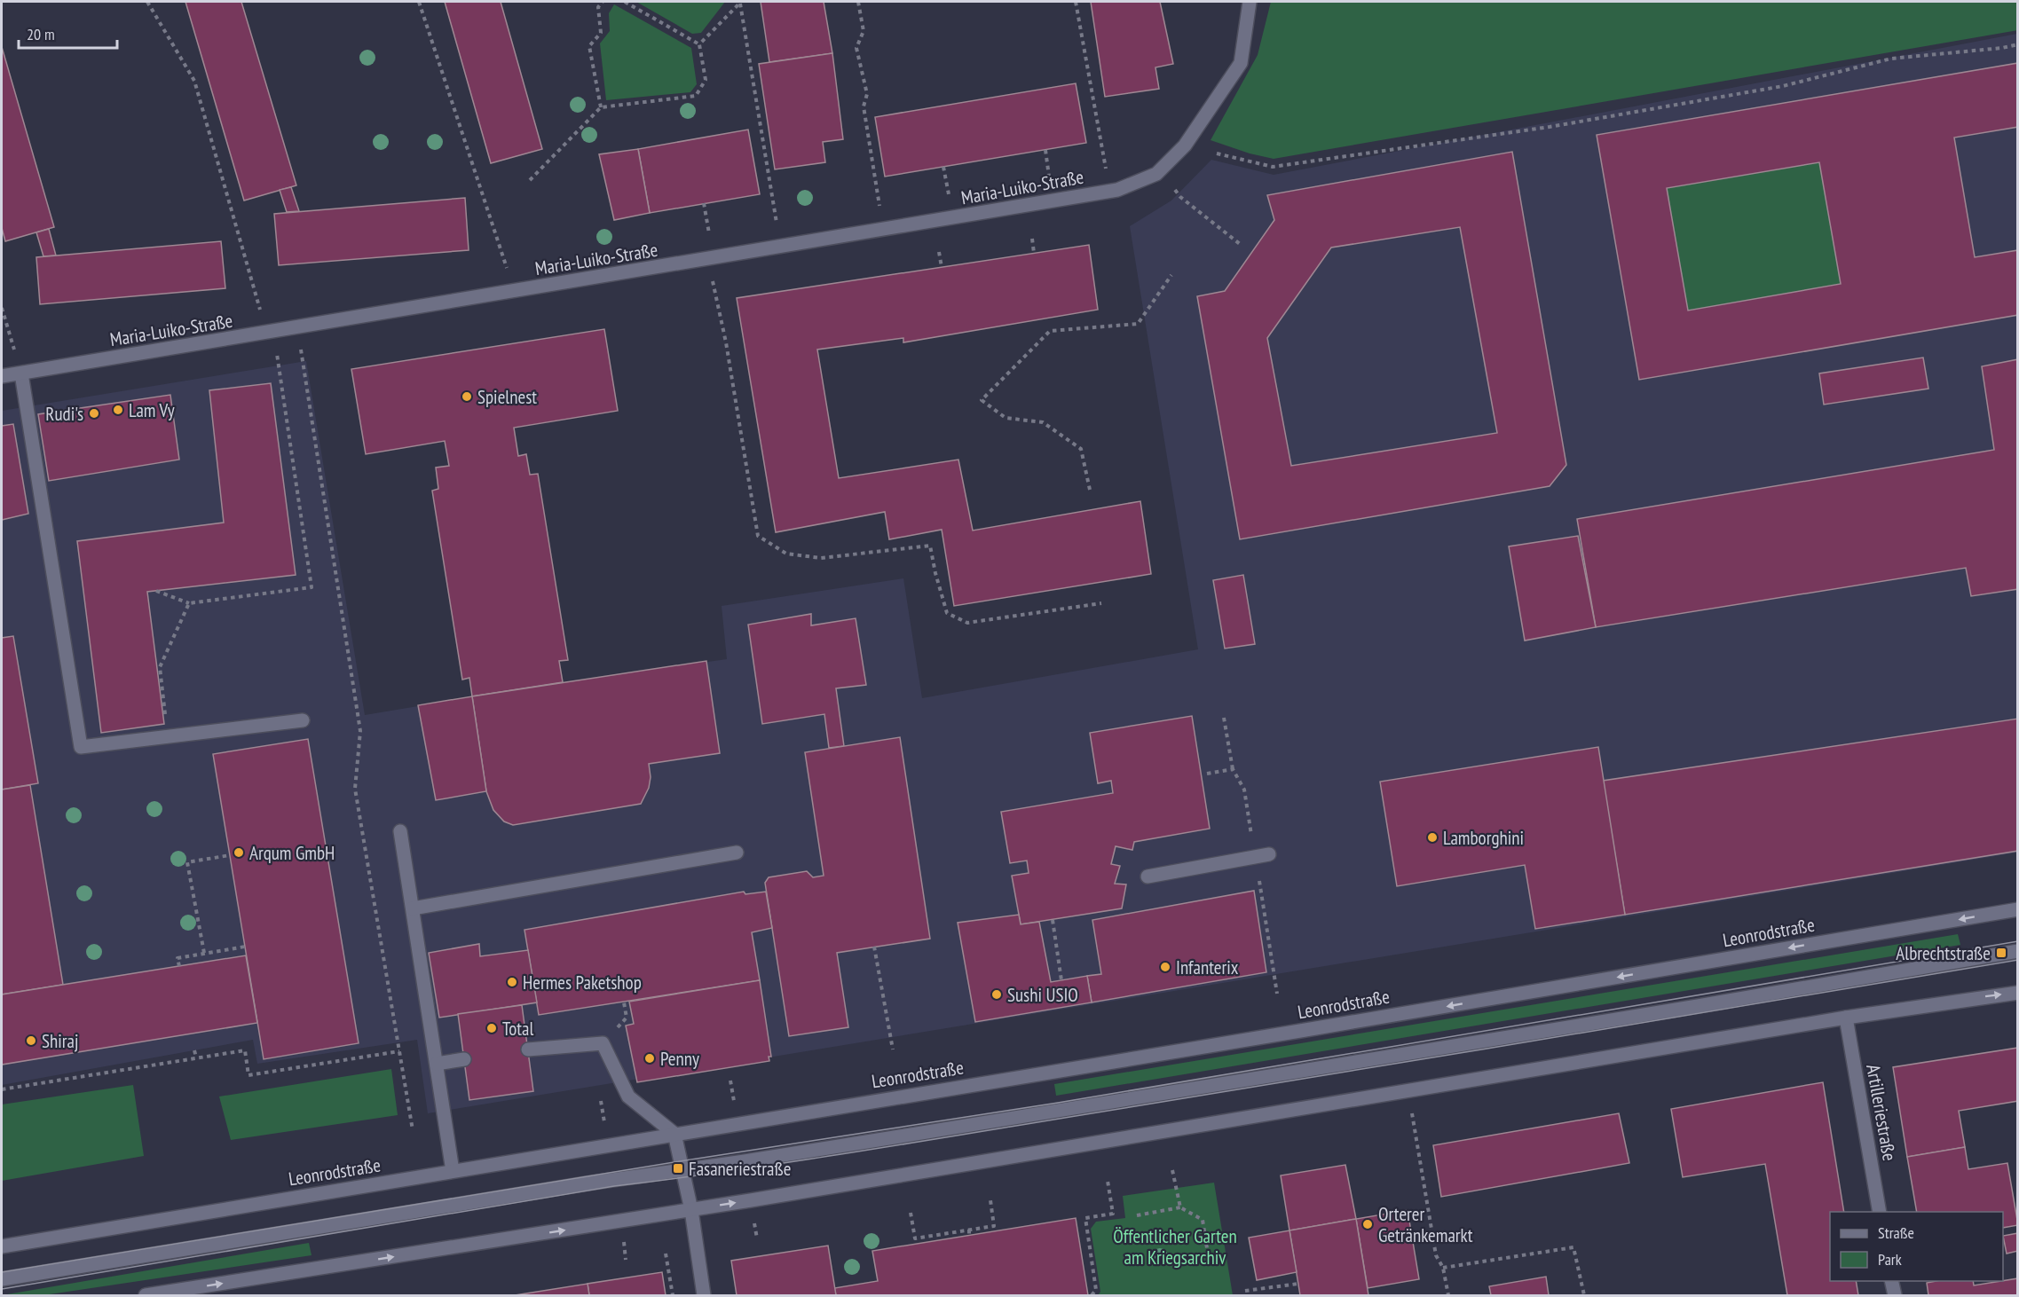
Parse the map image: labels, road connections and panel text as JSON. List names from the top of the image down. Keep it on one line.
{"streets":{"main road":["Maria-Luiko-Straße","Leonrodstraße","Artilleriestraße"]},"parks":["Öffentlicher Garten am Kriegsarchiv"],"places":{"other":["Spielnest","Lam Vy","Rudi's","Lamborghini","Arqum GmbH","Infanterix","Hermes Paketshop","Sushi USIO","Total","Shiraj","Penny","Orterer Getränkemarkt"],"transit":["Albrechtstraße","Fasaneriestraße"]},"legend":["Straße","Park"],"scale_bar":"20 m"}
